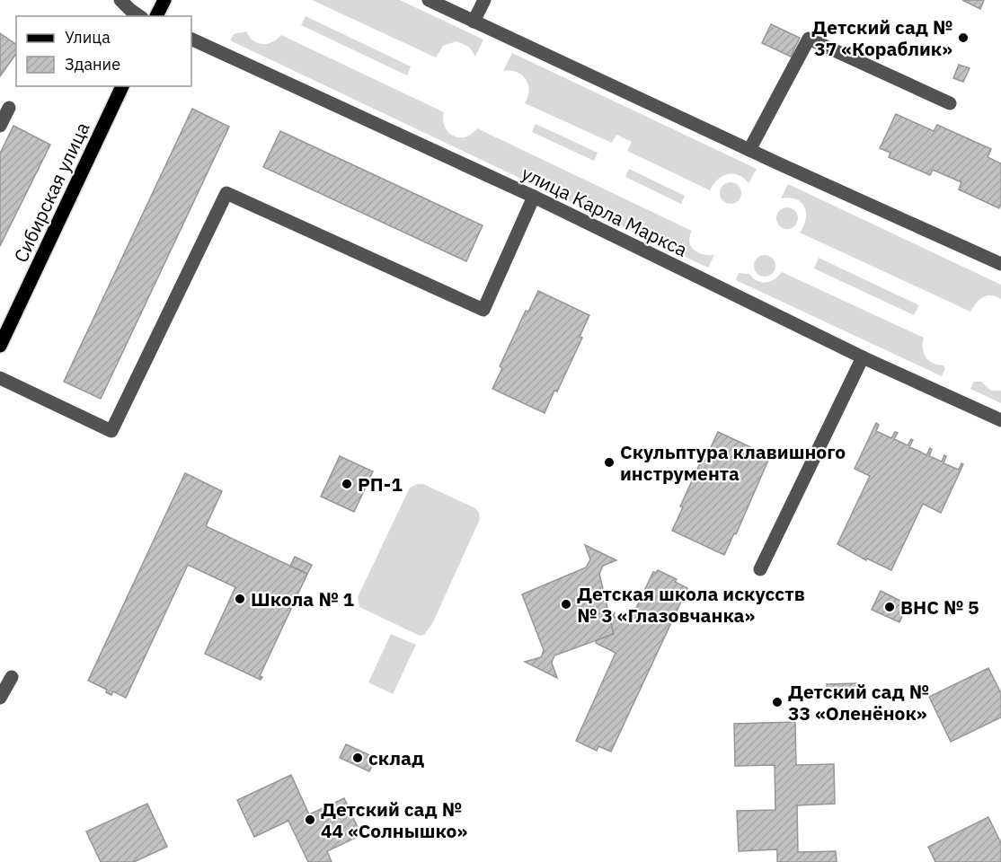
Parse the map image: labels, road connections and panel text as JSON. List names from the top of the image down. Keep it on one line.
{"streets":{"main road":["Сибирская улица"],"street":["улица Карла Маркса"]},"places":["Детский сад № 37 «Кораблик»","Скульптура клавишного инструмента","РП-1","Школа № 1","Детская школа искусств № 3 «Глазовчанка»","ВНС № 5","Детский сад № 33 «Оленёнок»","склад","Детский сад № 44 «Солнышко»"],"legend":["Улица","Здание"]}
